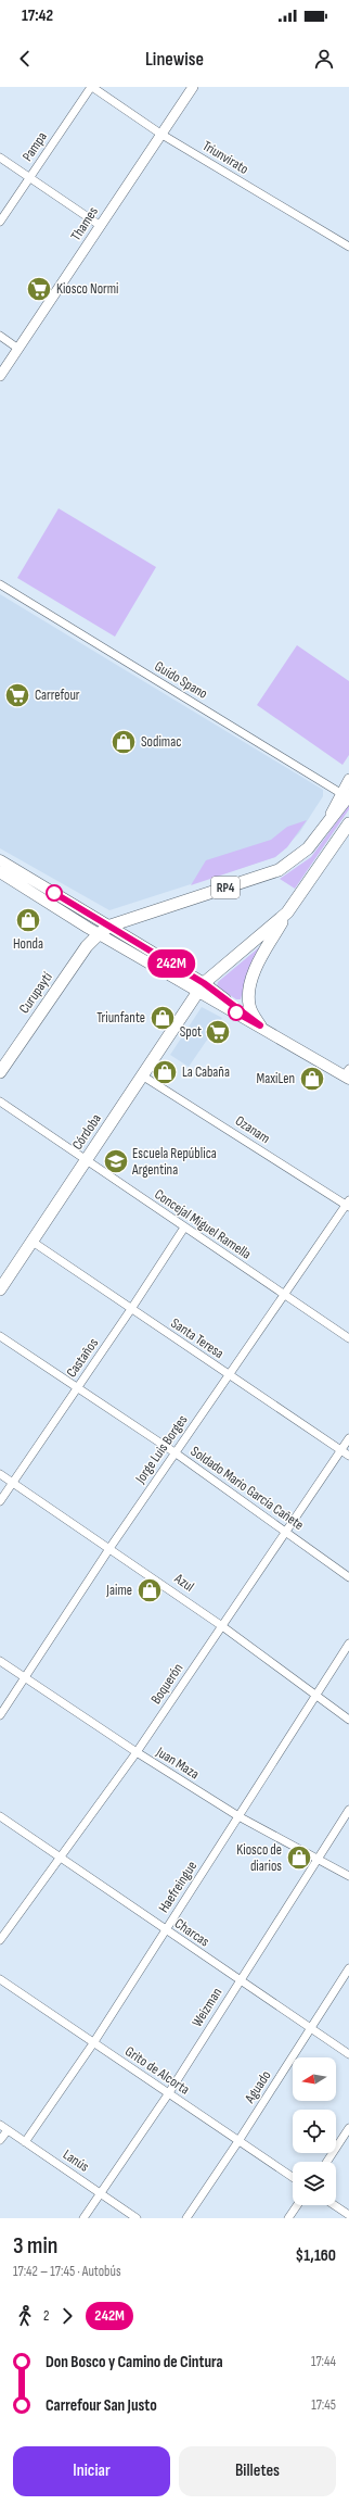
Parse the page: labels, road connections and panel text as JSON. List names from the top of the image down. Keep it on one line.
{"streets":{"main road":["RP4","Curupaytí","Córdoba"],"street":["Pampa","Triunvirato","Thames","Guido Spano","Ozanam","Concejal Miguel Ramella","Santa Teresa","Castaños","Jorge Luis Borges","Soldado Mario García Cañete","Azul","Boquerón","Juan Maza","Haefreingue","Charcas","Weizman","Grito de Alcorta","Aguado","Lanús"]},"crossings":[["Pampa","Triunvirato"],["Triunvirato","Thames"],["Guido Spano","RP4"],["RP4","Curupaytí"],["Ozanam","Córdoba"],["Ozanam","Jorge Luis Borges"],["Córdoba","Concejal Miguel Ramella"],["Córdoba","Santa Teresa"],["Concejal Miguel Ramella","Castaños"],["Concejal Miguel Ramella","Jorge Luis Borges"],["Santa Teresa","Castaños"],["Santa Teresa","Jorge Luis Borges"],["Santa Teresa","Boquerón"],["Castaños","Soldado Mario García Cañete"],["Castaños","Azul"],["Jorge Luis Borges","Soldado Mario García Cañete"],["Jorge Luis Borges","Azul"],["Jorge Luis Borges","Juan Maza"],["Soldado Mario García Cañete","Boquerón"],["Azul","Boquerón"],["Azul","Haefreingue"],["Boquerón","Juan Maza"],["Boquerón","Charcas"],["Juan Maza","Haefreingue"],["Juan Maza","Weizman"],["Haefreingue","Charcas"],["Haefreingue","Grito de Alcorta"],["Haefreingue","Lanús"],["Charcas","Weizman"],["Charcas","Aguado"],["Weizman","Grito de Alcorta"],["Weizman","Lanús"],["Grito de Alcorta","Aguado"]],"places":{"supermarket":["Kiosco Normi","Carrefour","Spot"],"shop":["Sodimac","Honda","Triunfante","La Cabaña","MaxiLen","Jaime","Kiosco de diarios"],"school or university":["Escuela República Argentina"]},"lines":["bus line 242M"],"north":"left","page":{"status":"17:42","header":"Linewise","on_map":"242M","heading":["3 min","17:42 – 17:45 · Autobús","$1,160"],"legs":["2","242M"],"list":[{"name":"Don Bosco y Camino de Cintura","value":"17:44"},{"name":"Carrefour San Justo","value":"17:45"}],"buttons":["Iniciar","Billetes"]}}
